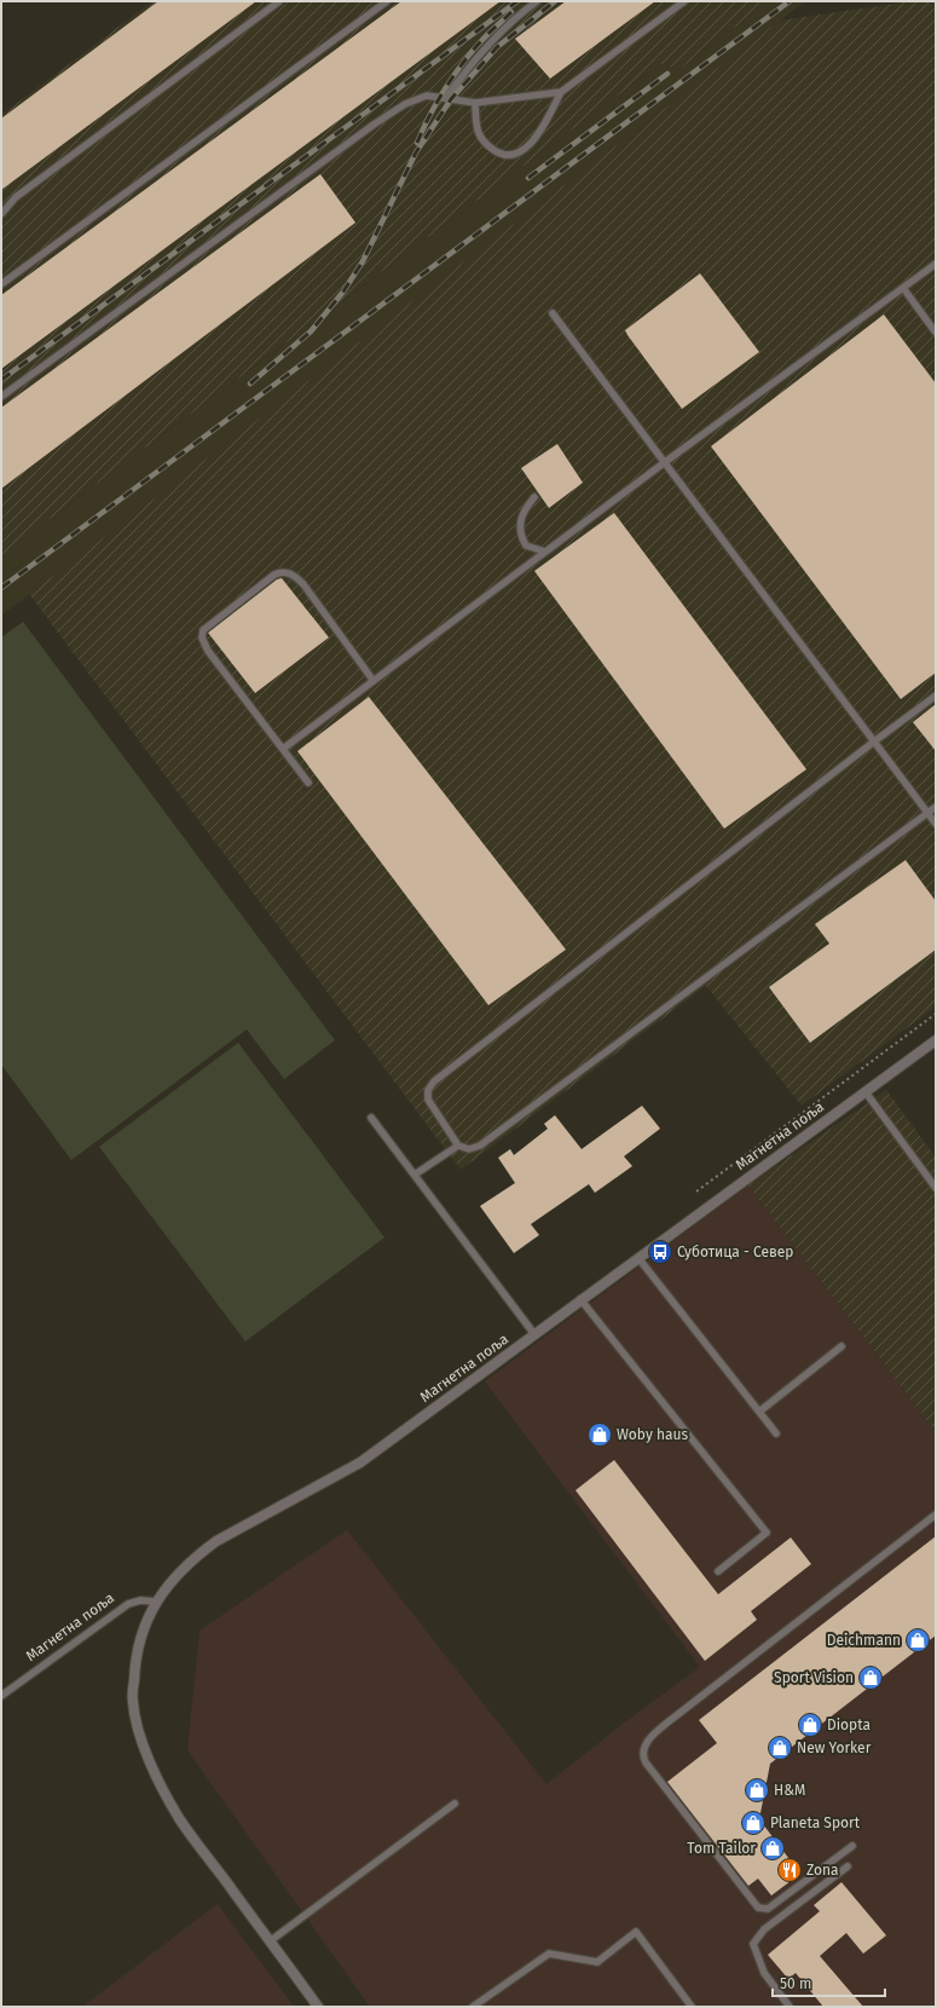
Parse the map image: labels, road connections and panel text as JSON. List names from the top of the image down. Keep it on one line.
{"streets":{"street":["Магнетна поља"]},"places":{"bus stop":["Суботица - Север"],"shop":["Woby haus","Deichmann","Sport Vision","Diopta","New Yorker","H&M","Planeta Sport","Tom Tailor"],"restaurant":["Zona"]},"scale_bar":"50 m"}
